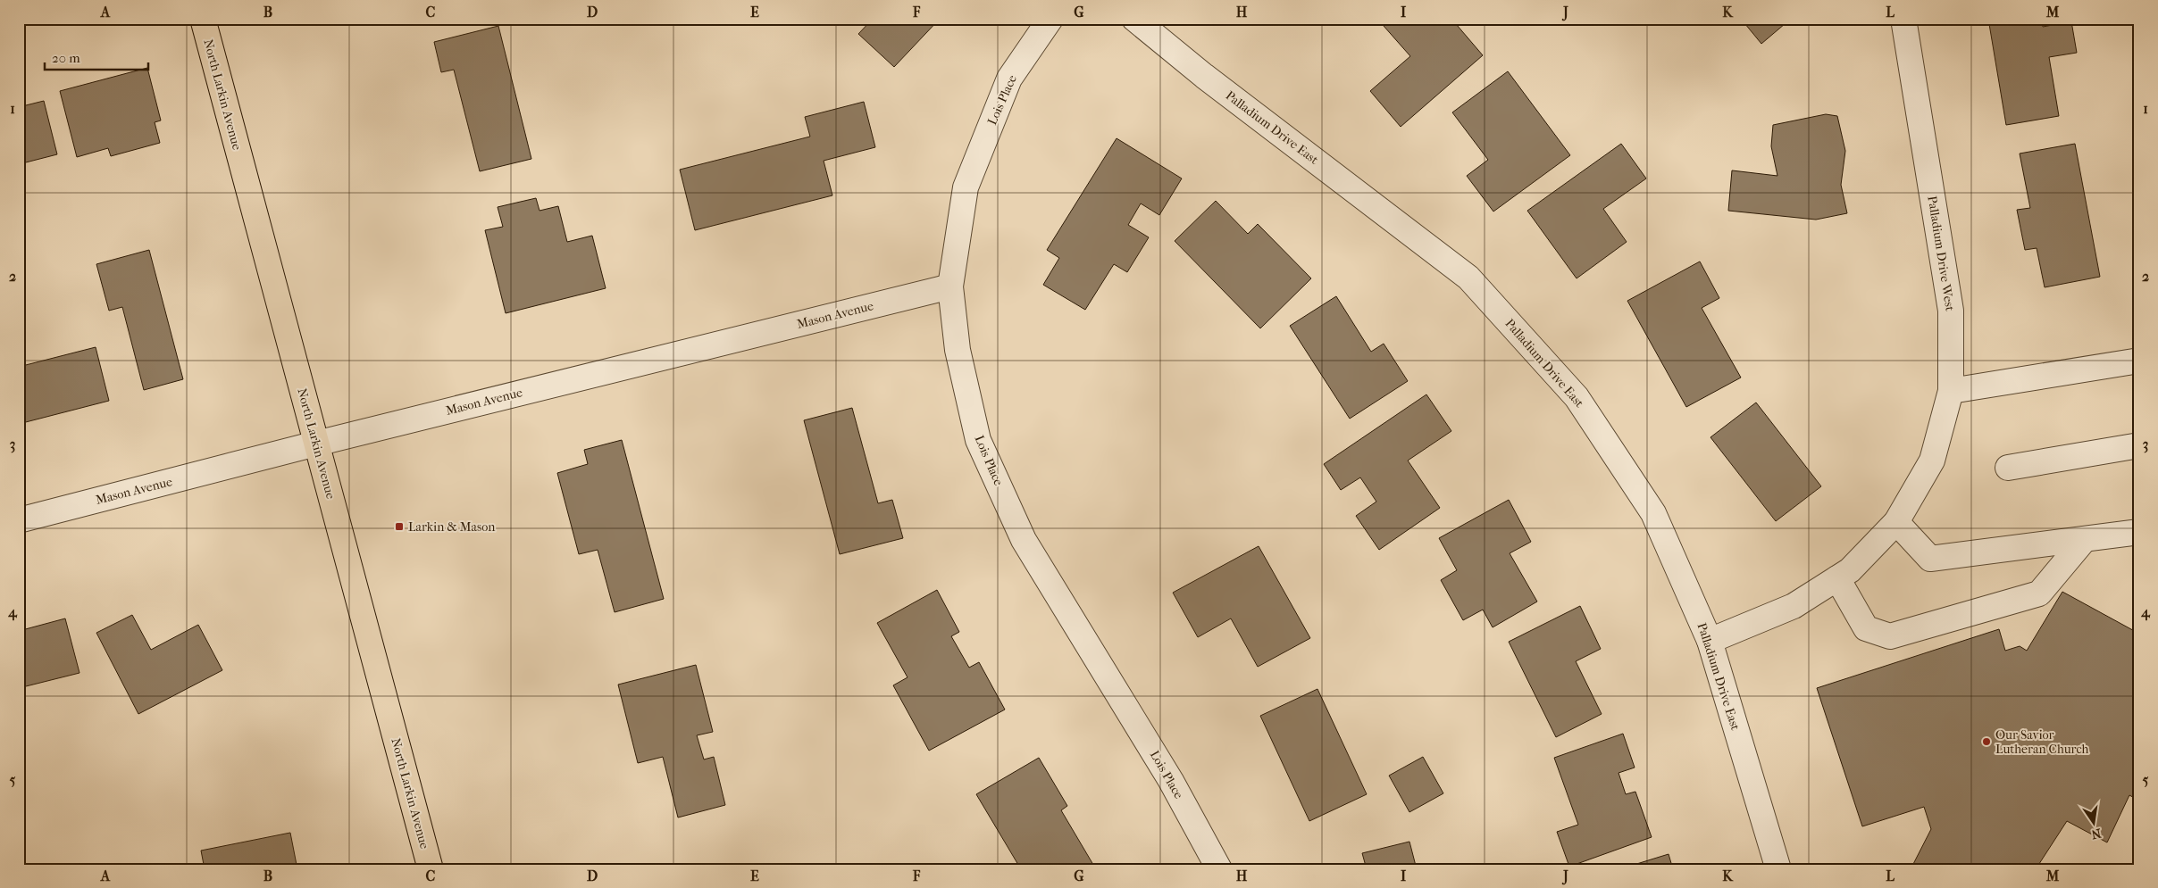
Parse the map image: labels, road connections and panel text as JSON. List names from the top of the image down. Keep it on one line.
{"streets":{"main road":["North Larkin Avenue"],"street":["Lois Place","Palladium Drive East","Palladium Drive West","Mason Avenue"]},"crossings":[["North Larkin Avenue","Mason Avenue"],["Lois Place","Mason Avenue"],["Palladium Drive East","Palladium Drive West"]],"places":{"transit":["Larkin & Mason"],"other":["Our Savior Lutheran Church"]},"scale_bar":"20 m","north":"bottom","grid":{"columns":["A","B","C","D","E","F","G","H","I","J","K","L","M"],"rows":["1","2","3","4","5"]}}
